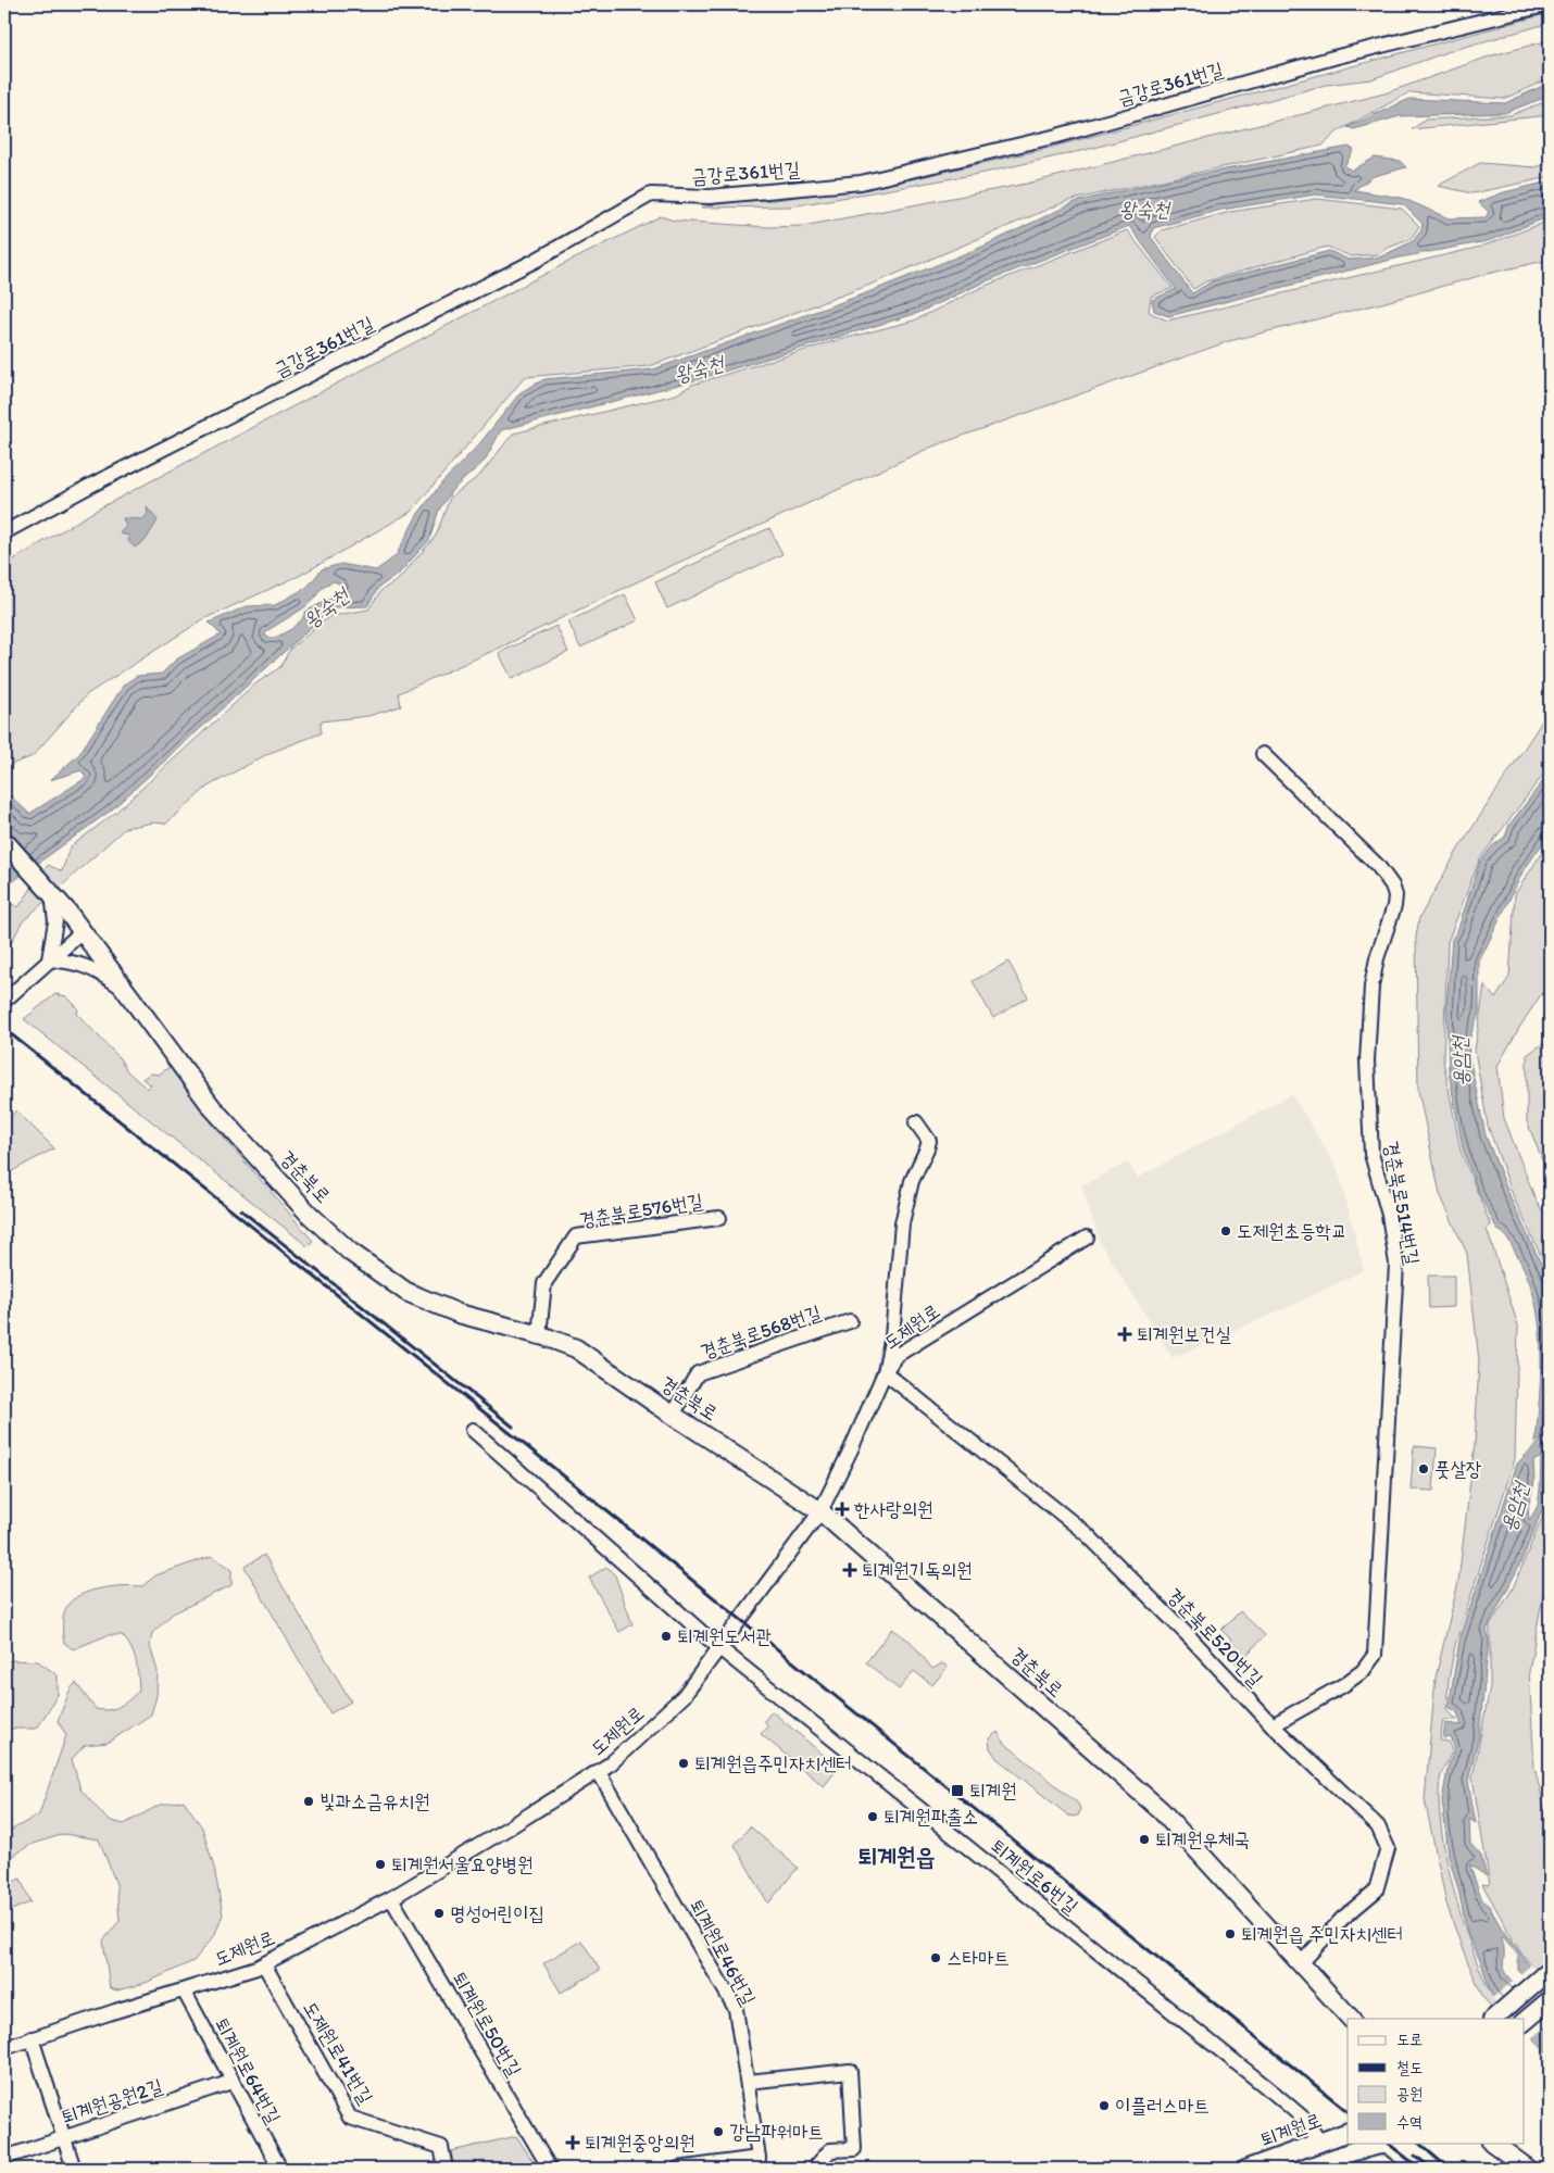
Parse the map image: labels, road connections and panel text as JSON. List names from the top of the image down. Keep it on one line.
{"streets":{"street":["금강로361번길","경춘북로","경춘북로514번길","경춘북로576번길","도제원로","경춘북로568번길","경춘북로520번길","퇴계원로6번길","퇴계원로46번길","퇴계원로50번길","도제원로41번길","퇴계원로64번길","퇴계원공원2길","퇴계원로"]},"crossings":[["경춘북로","경춘북로576번길"],["경춘북로","도제원로"],["경춘북로","경춘북로568번길"],["경춘북로","경춘북로520번길"],["경춘북로514번길","경춘북로520번길"],["도제원로","경춘북로520번길"],["도제원로","퇴계원로6번길"],["도제원로","퇴계원로46번길"],["도제원로","퇴계원로50번길"],["도제원로","도제원로41번길"],["도제원로","퇴계원로64번길"],["퇴계원로6번길","퇴계원로"],["퇴계원로64번길","퇴계원공원2길"]],"districts":["퇴계원읍"],"water":["왕숙천","용암천"],"places":{"other":["도제원초등학교","풋살장","퇴계원도서관","퇴계원읍주민자치센터","빛과소금유치원","퇴계원파출소","퇴계원우체국","퇴계원서울요양병원","명성어린이집","퇴계원읍 주민자치센터","스타마트","이플러스마트","강남파워마트"],"health":["퇴계원보건실","한사랑의원","퇴계원기독의원","퇴계원중앙의원"],"transit":["퇴계원"]},"legend":["도로","철도","공원","수역"]}
